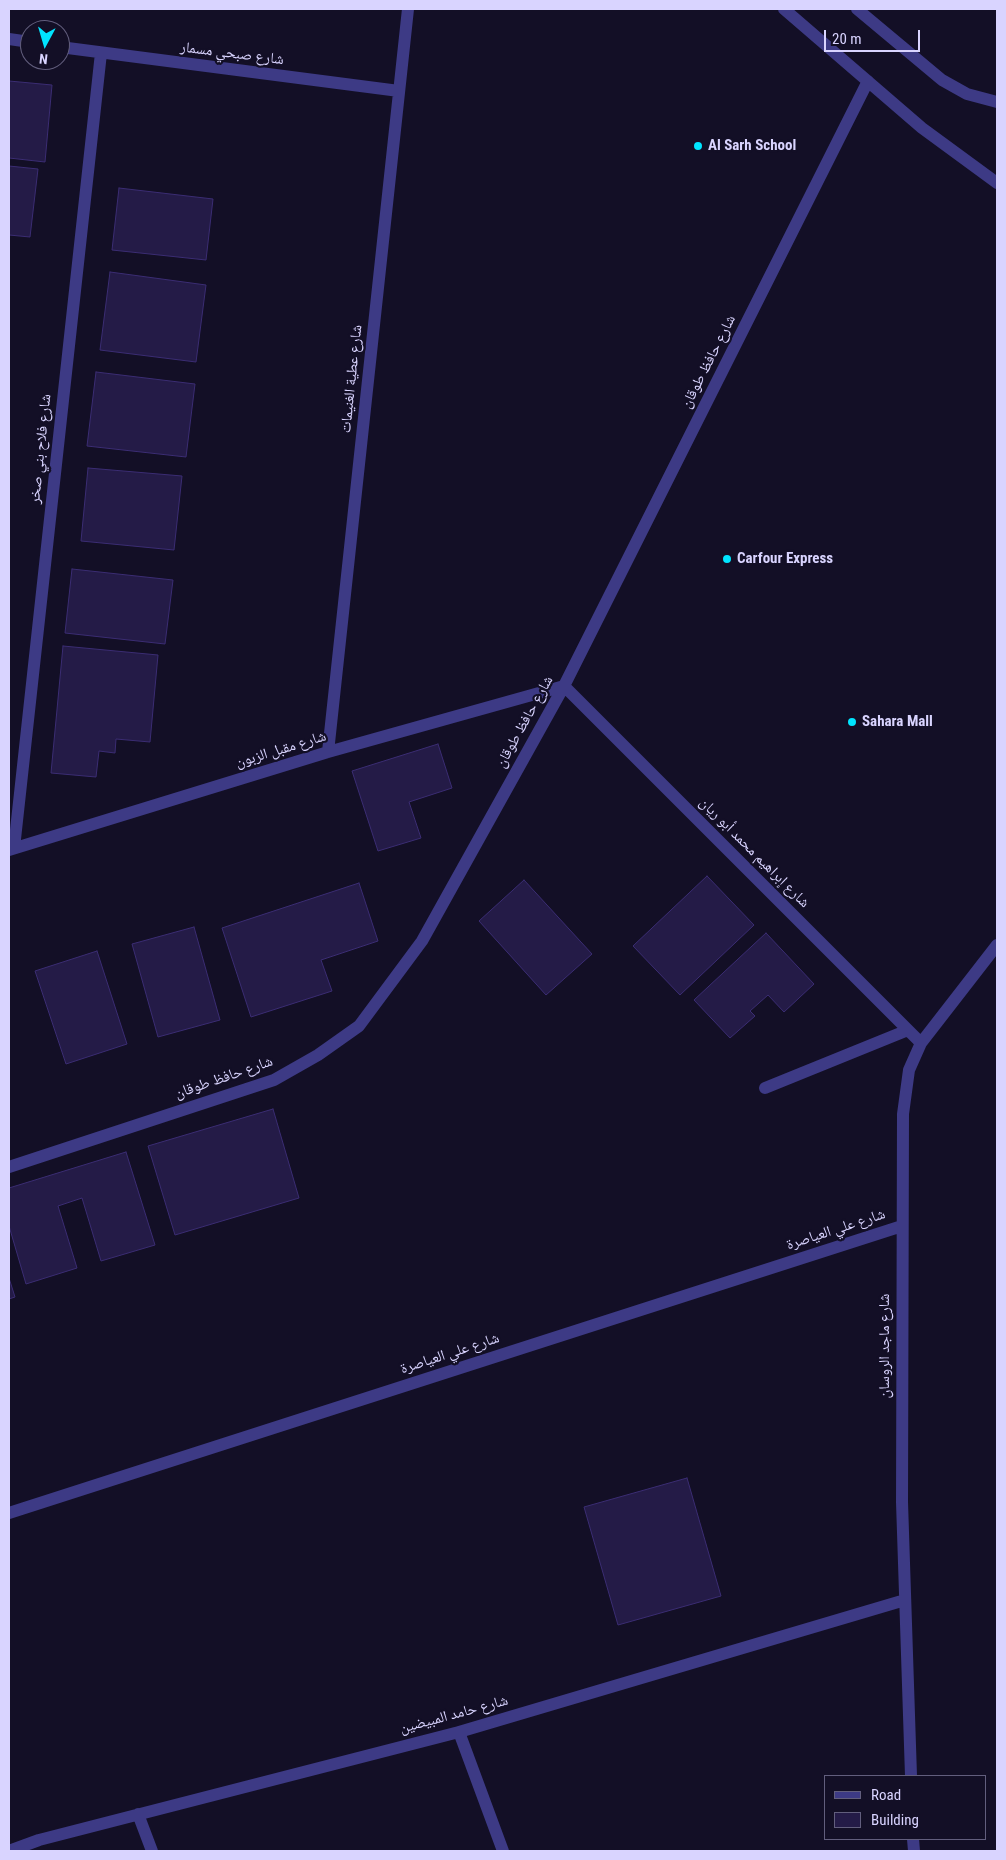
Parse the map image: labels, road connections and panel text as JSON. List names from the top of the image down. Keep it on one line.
{"streets":{"street":["شارع صبحي مسمار","شارع حافظ طوقان","شارع عطية الغنيمات","شارع فلاح بني صخر","شارع مقبل الزبون","شارع إبراهيم محمد أبو ريان","شارع علي العياصرة","شارع ماجد الروسان","شارع حامد المبيضين"]},"crossings":[["شارع صبحي مسمار","شارع عطية الغنيمات"],["شارع صبحي مسمار","شارع فلاح بني صخر"],["شارع حافظ طوقان","شارع مقبل الزبون"],["شارع حافظ طوقان","شارع إبراهيم محمد أبو ريان"],["شارع عطية الغنيمات","شارع مقبل الزبون"],["شارع فلاح بني صخر","شارع مقبل الزبون"],["شارع مقبل الزبون","شارع إبراهيم محمد أبو ريان"],["شارع إبراهيم محمد أبو ريان","شارع ماجد الروسان"],["شارع علي العياصرة","شارع ماجد الروسان"],["شارع ماجد الروسان","شارع حامد المبيضين"]],"places":["Al Sarh School","Carfour Express","Sahara Mall"],"legend":["Road","Building"],"scale_bar":"20 m","north":"bottom"}
